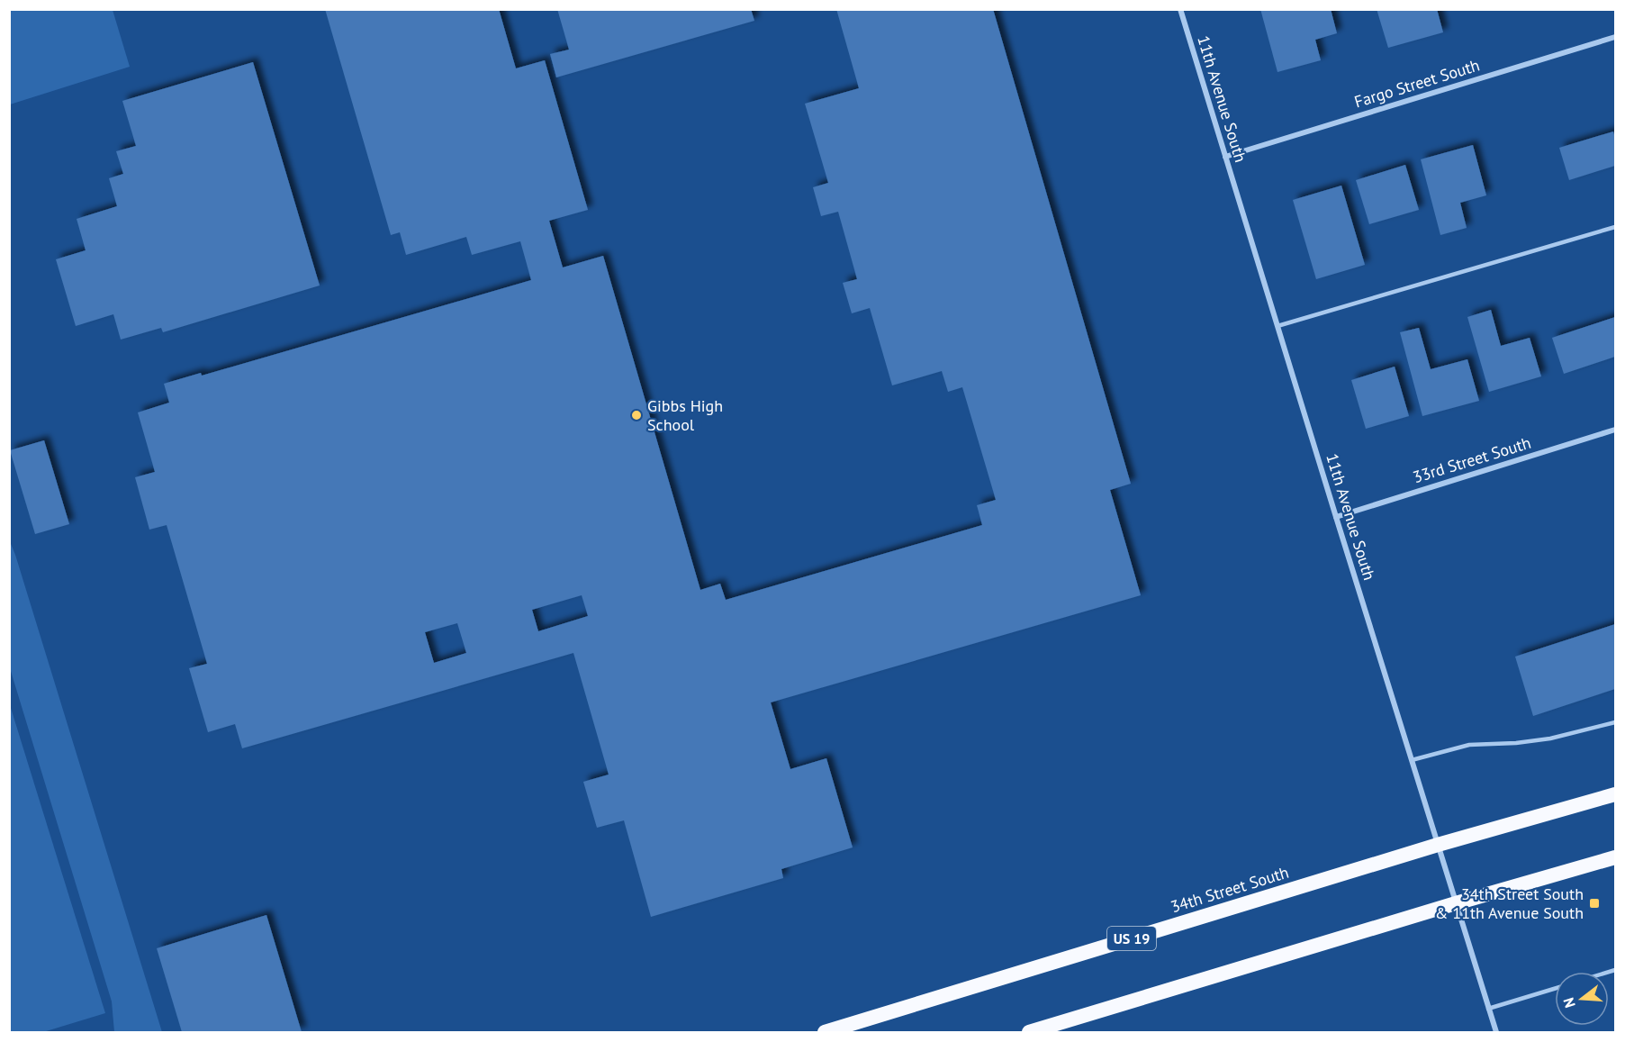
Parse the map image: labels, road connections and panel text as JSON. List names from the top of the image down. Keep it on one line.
{"streets":{"highway":["34th Street South","US 19"],"street":["Fargo Street South","11th Avenue South","33rd Street South"]},"crossings":[["Fargo Street South","11th Avenue South"],["11th Avenue South","33rd Street South"],["11th Avenue South","34th Street South"]],"places":{"other":["Gibbs High School"],"transit":["34th Street South & 11th Avenue South"]},"north":"left"}
